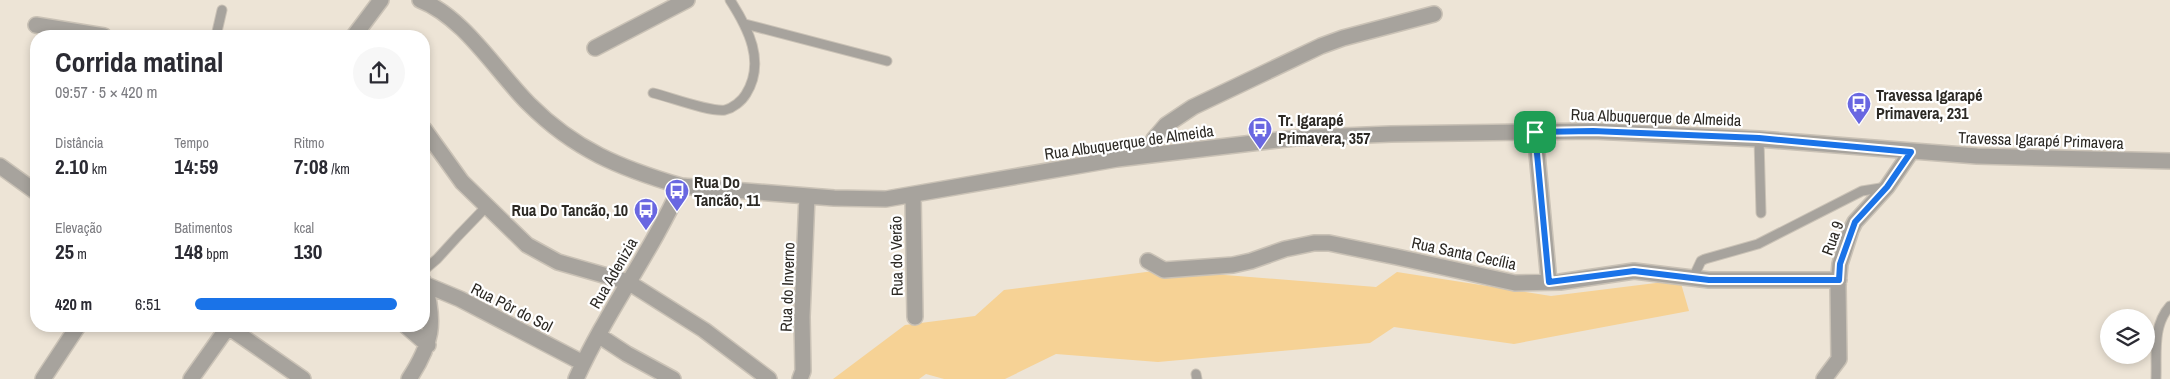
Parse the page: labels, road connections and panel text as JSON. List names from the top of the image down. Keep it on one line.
{"streets":{"street":["Rua Albuquerque de Almeida","Travessa Igarapé Primavera","Rua 9","Rua Santa Cecília","Rua do Verão","Rua Adenizia","Rua do Inverno","Rua Pôr do Sol"]},"crossings":[["Rua Albuquerque de Almeida","Travessa Igarapé Primavera"],["Rua Albuquerque de Almeida","Rua 9"],["Rua Albuquerque de Almeida","Rua do Verão"],["Rua Albuquerque de Almeida","Rua Adenizia"],["Rua Albuquerque de Almeida","Rua do Inverno"],["Travessa Igarapé Primavera","Rua 9"],["Rua 9","Rua Santa Cecília"],["Rua Adenizia","Rua Pôr do Sol"]],"places":{"bus stop":["Travessa Igarapé Primavera, 231","Tr. Igarapé Primavera, 357","Rua Do Tancão, 11","Rua Do Tancão, 10"]},"page":{"heading":["Corrida matinal","09:57 · 5 × 420 m"],"stats":[["Distância","2.10 km"],["Tempo","14:59"],["Ritmo","7:08 /km"],["Elevação","25 m"],["Batimentos","148 bpm"],["kcal","130"]],"list":[{"name":"420 m","note":"6:51"}]}}
